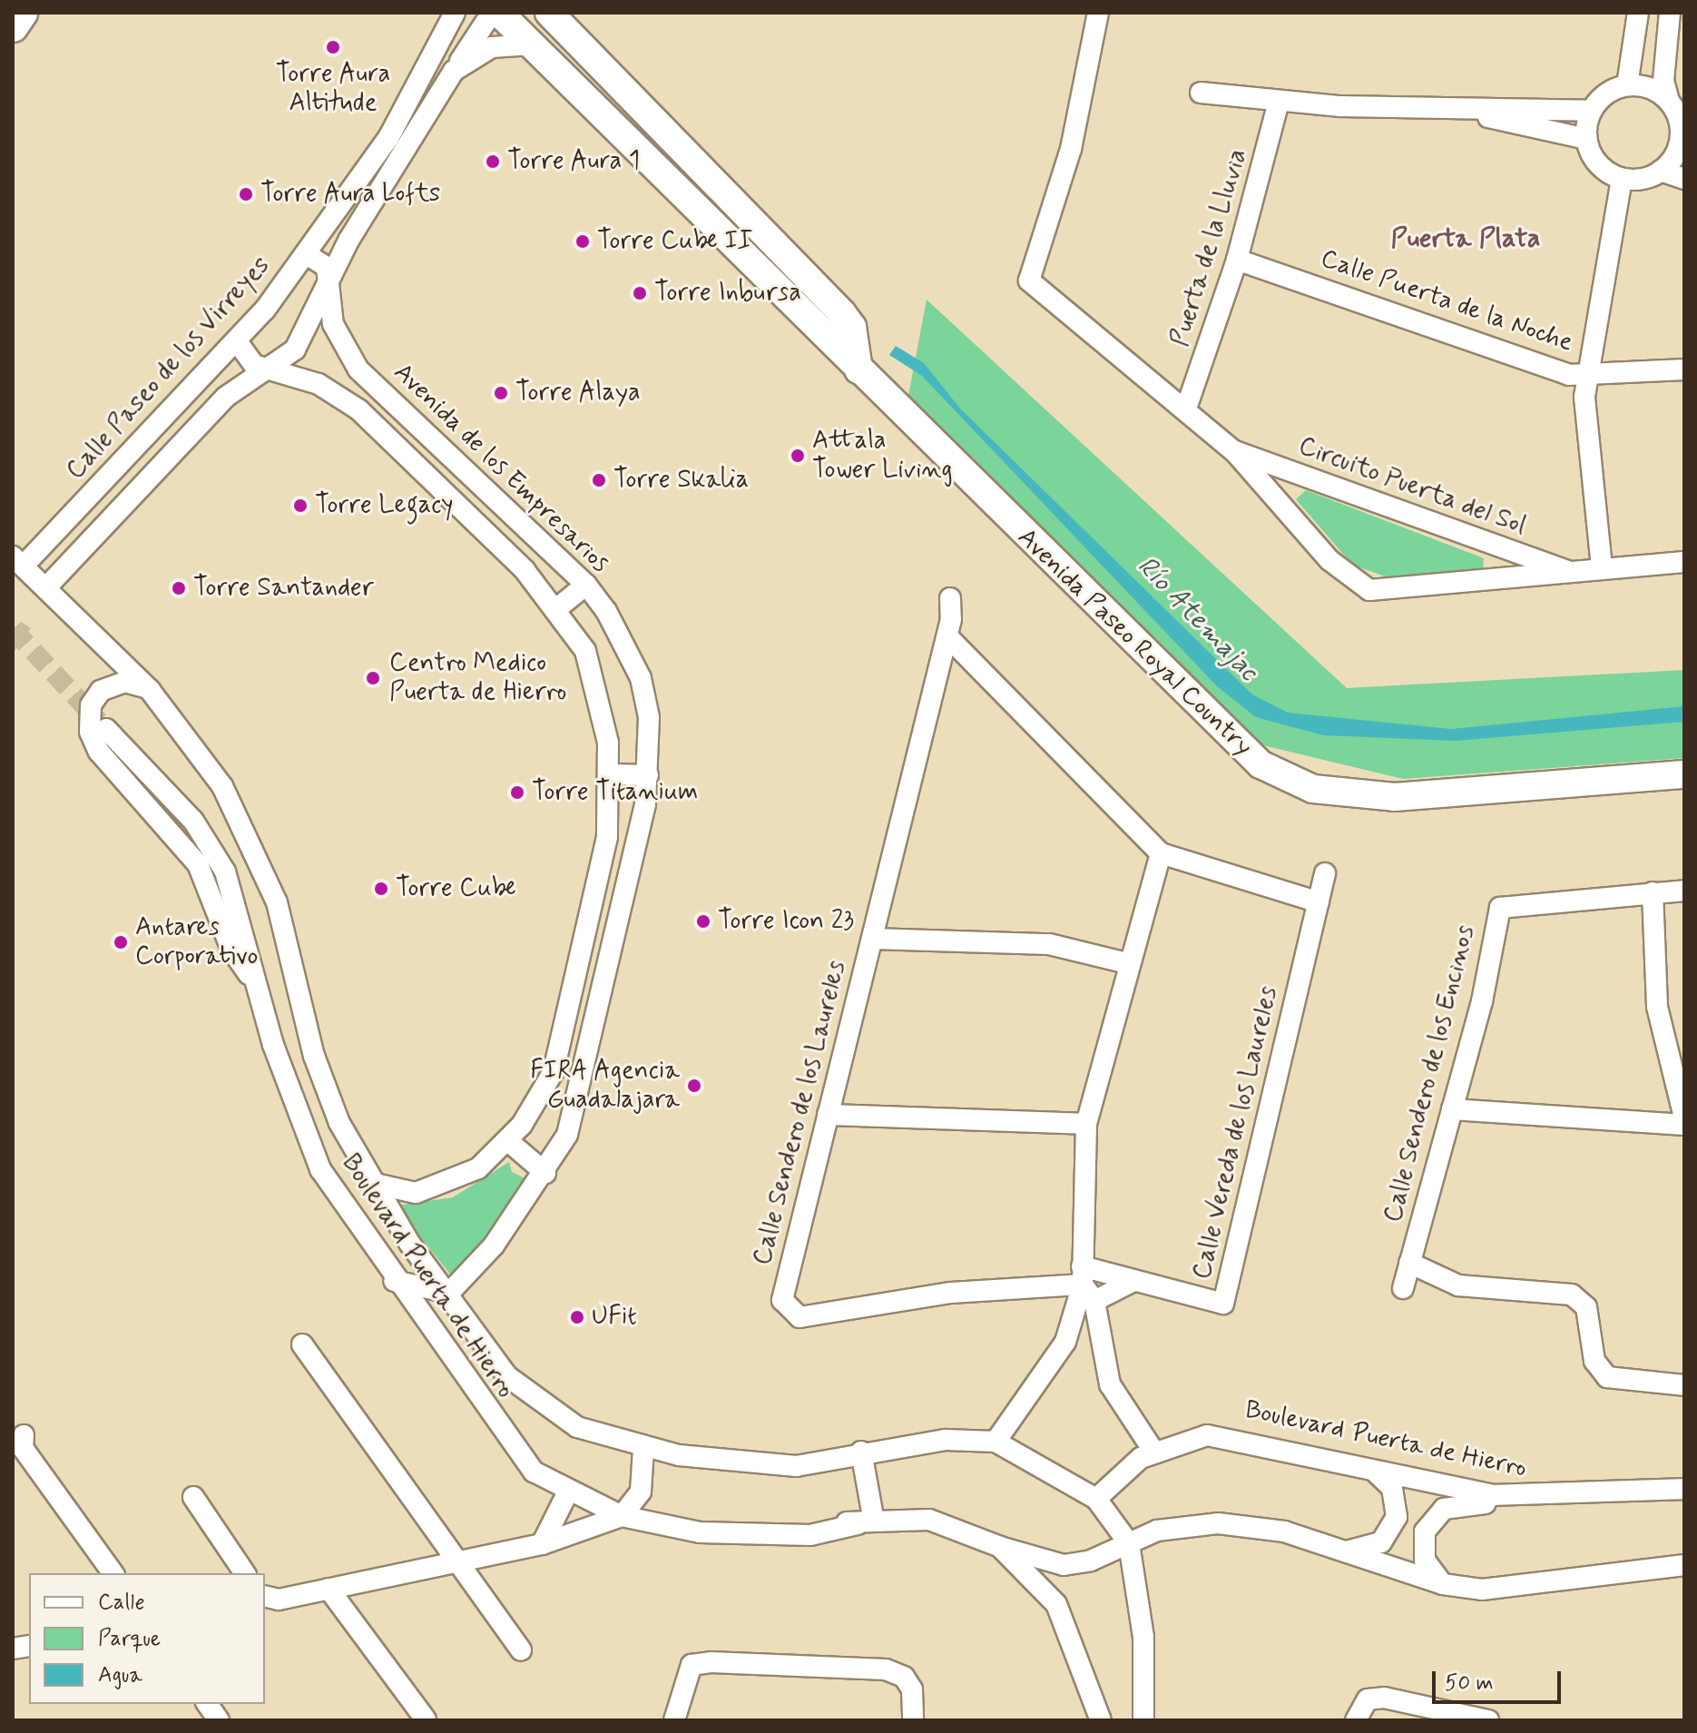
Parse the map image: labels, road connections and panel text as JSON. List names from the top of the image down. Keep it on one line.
{"streets":{"street":["Puerta de la Lluvia","Calle Puerta de la Noche","Calle Paseo de los Virreyes","Avenida de los Empresarios","Circuito Puerta del Sol","Avenida Paseo Royal Country","Calle Sendero de los Encinos","Calle Sendero de los Laureles","Calle Vereda de los Laureles","Boulevard Puerta de Hierro"]},"crossings":[["Puerta de la Lluvia","Calle Puerta de la Noche"],["Puerta de la Lluvia","Circuito Puerta del Sol"],["Calle Paseo de los Virreyes","Boulevard Puerta de Hierro"],["Avenida de los Empresarios","Boulevard Puerta de Hierro"],["Calle Sendero de los Laureles","Calle Vereda de los Laureles"]],"districts":["Puerta Plata"],"water":["Río Atemajac"],"places":["Torre Aura Altitude","Torre Aura 1","Torre Aura Lofts","Torre Cube II","Torre Inbursa","Torre Alaya","Attala Tower Living","Torre Skalia","Torre Legacy","Torre Santander","Centro Medico Puerta de Hierro","Torre Titanium","Torre Cube","Torre Icon 23","Antares Corporativo","FIRA Agencia Guadalajara","UFit"],"legend":["Calle","Parque","Agua"],"scale_bar":"50 m"}
